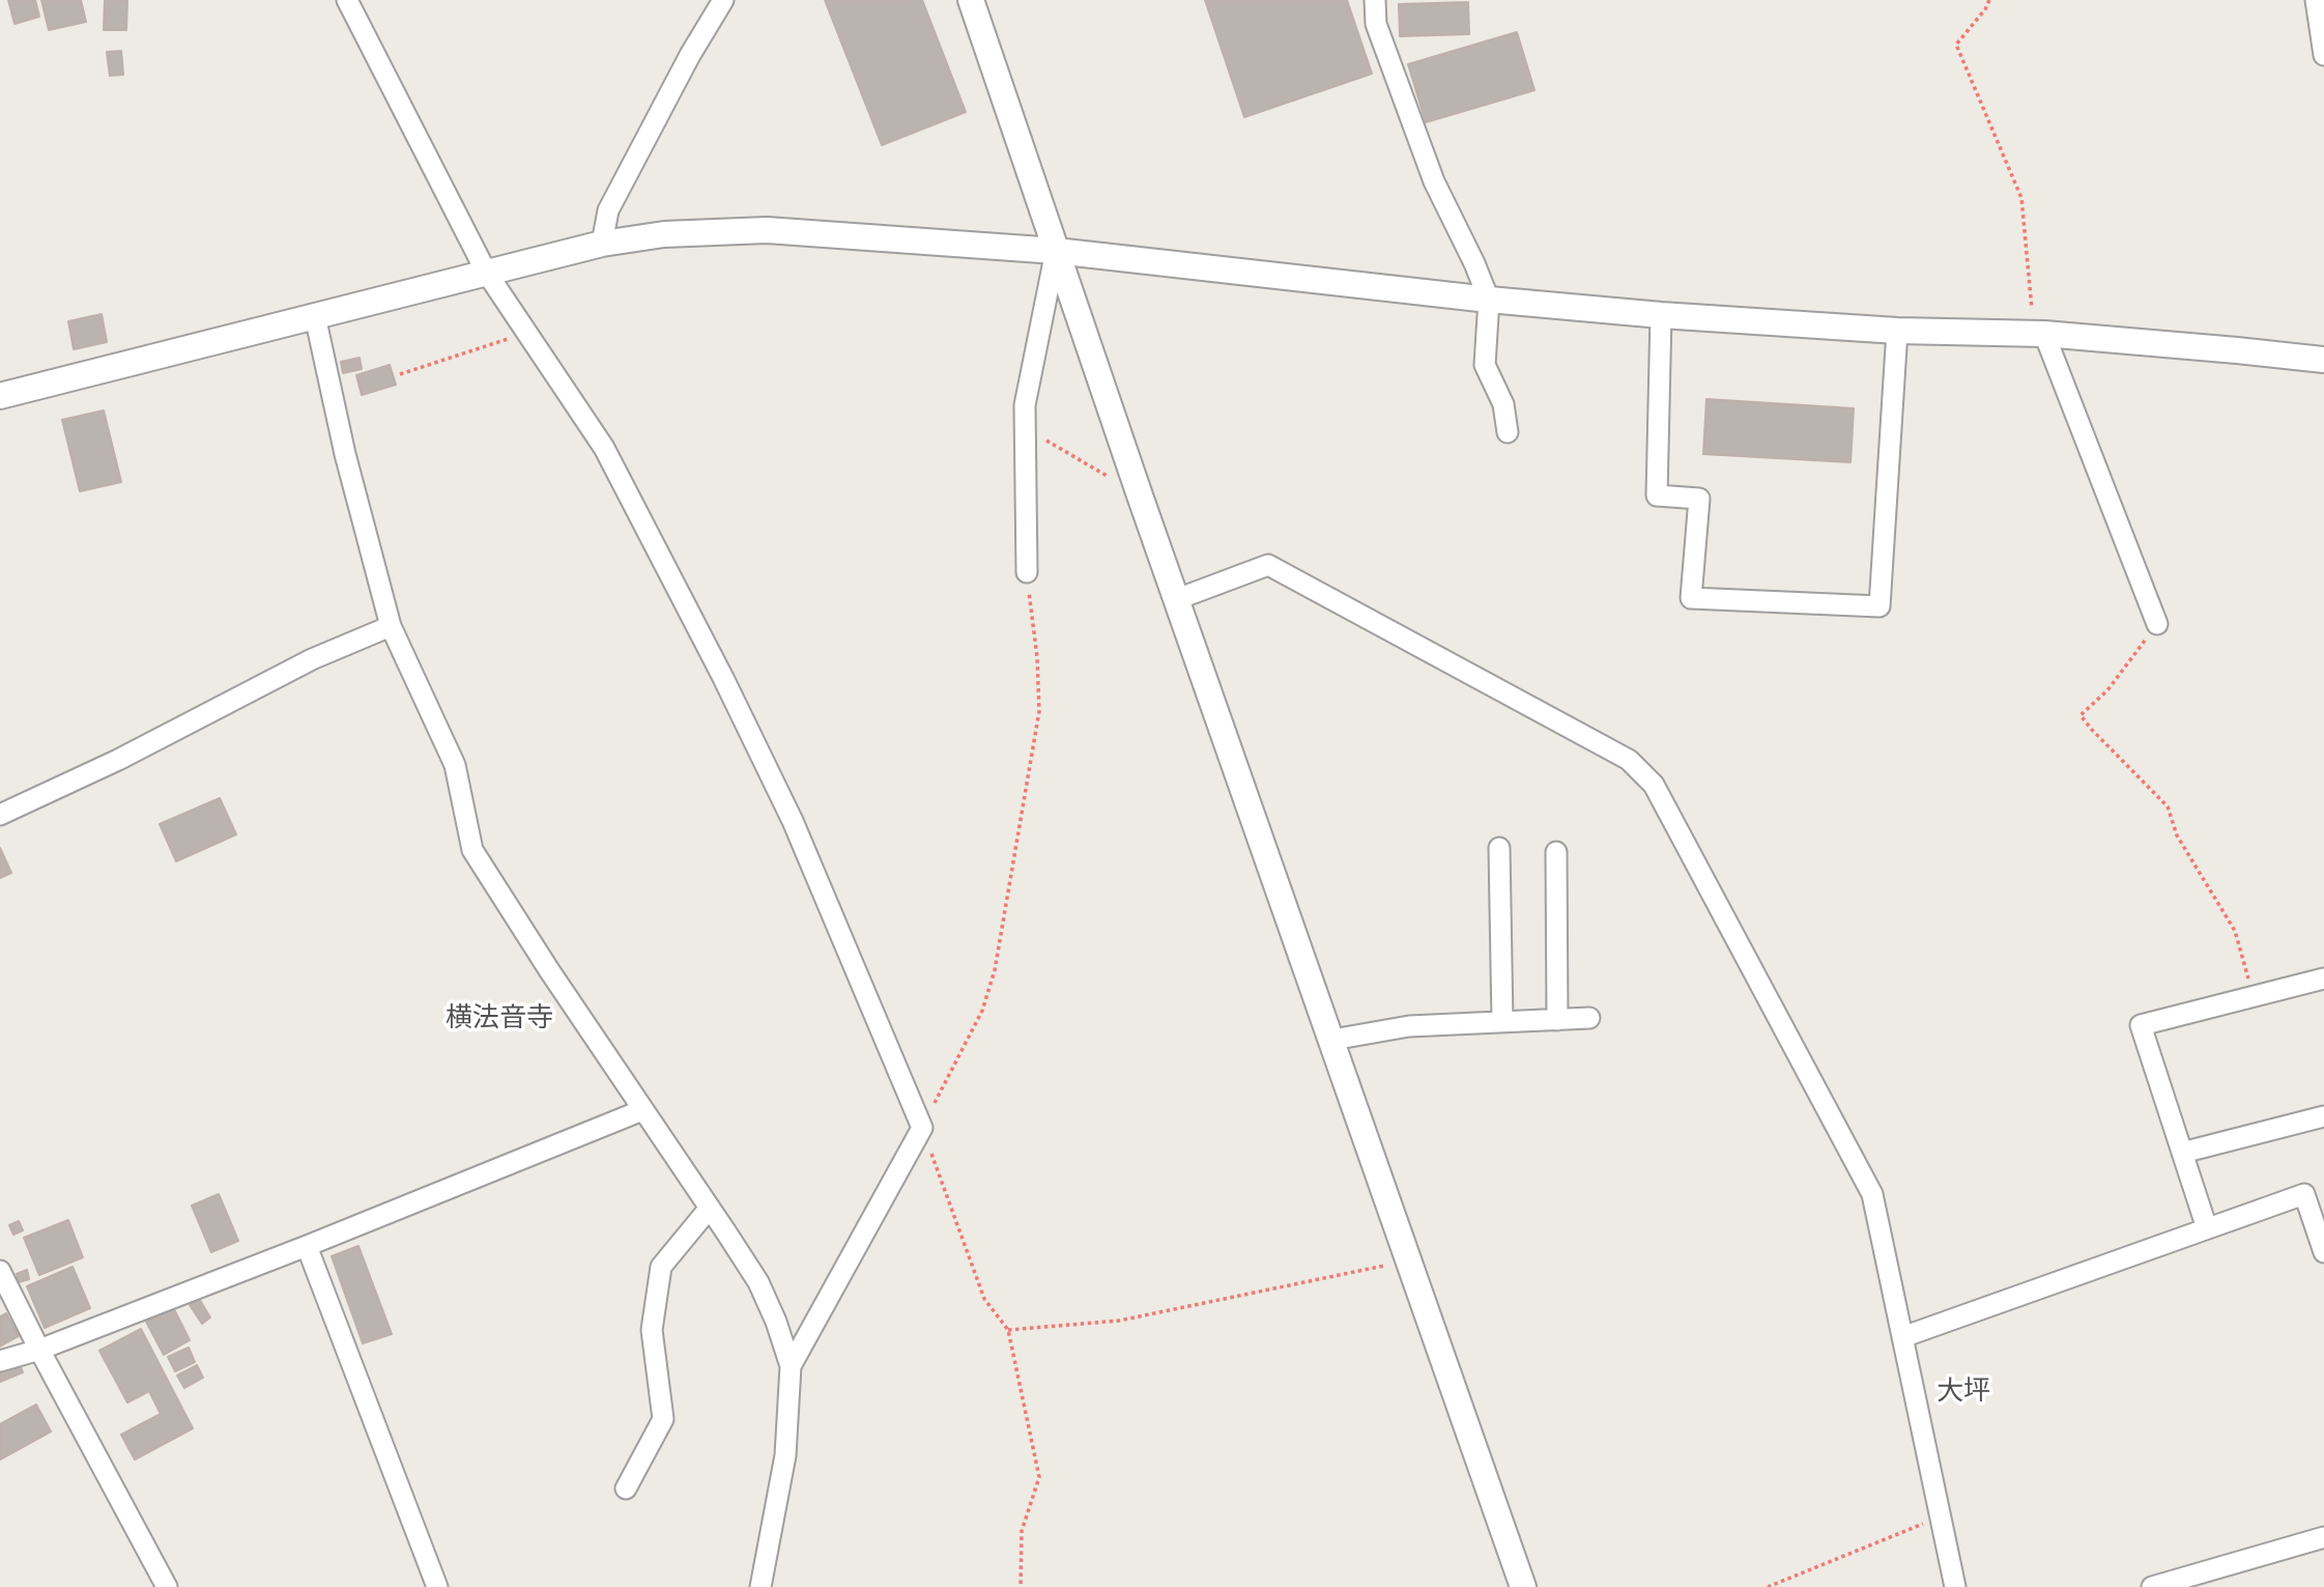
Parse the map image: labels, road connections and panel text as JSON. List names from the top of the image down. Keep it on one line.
{"districts":["横法音寺","大坪"]}
